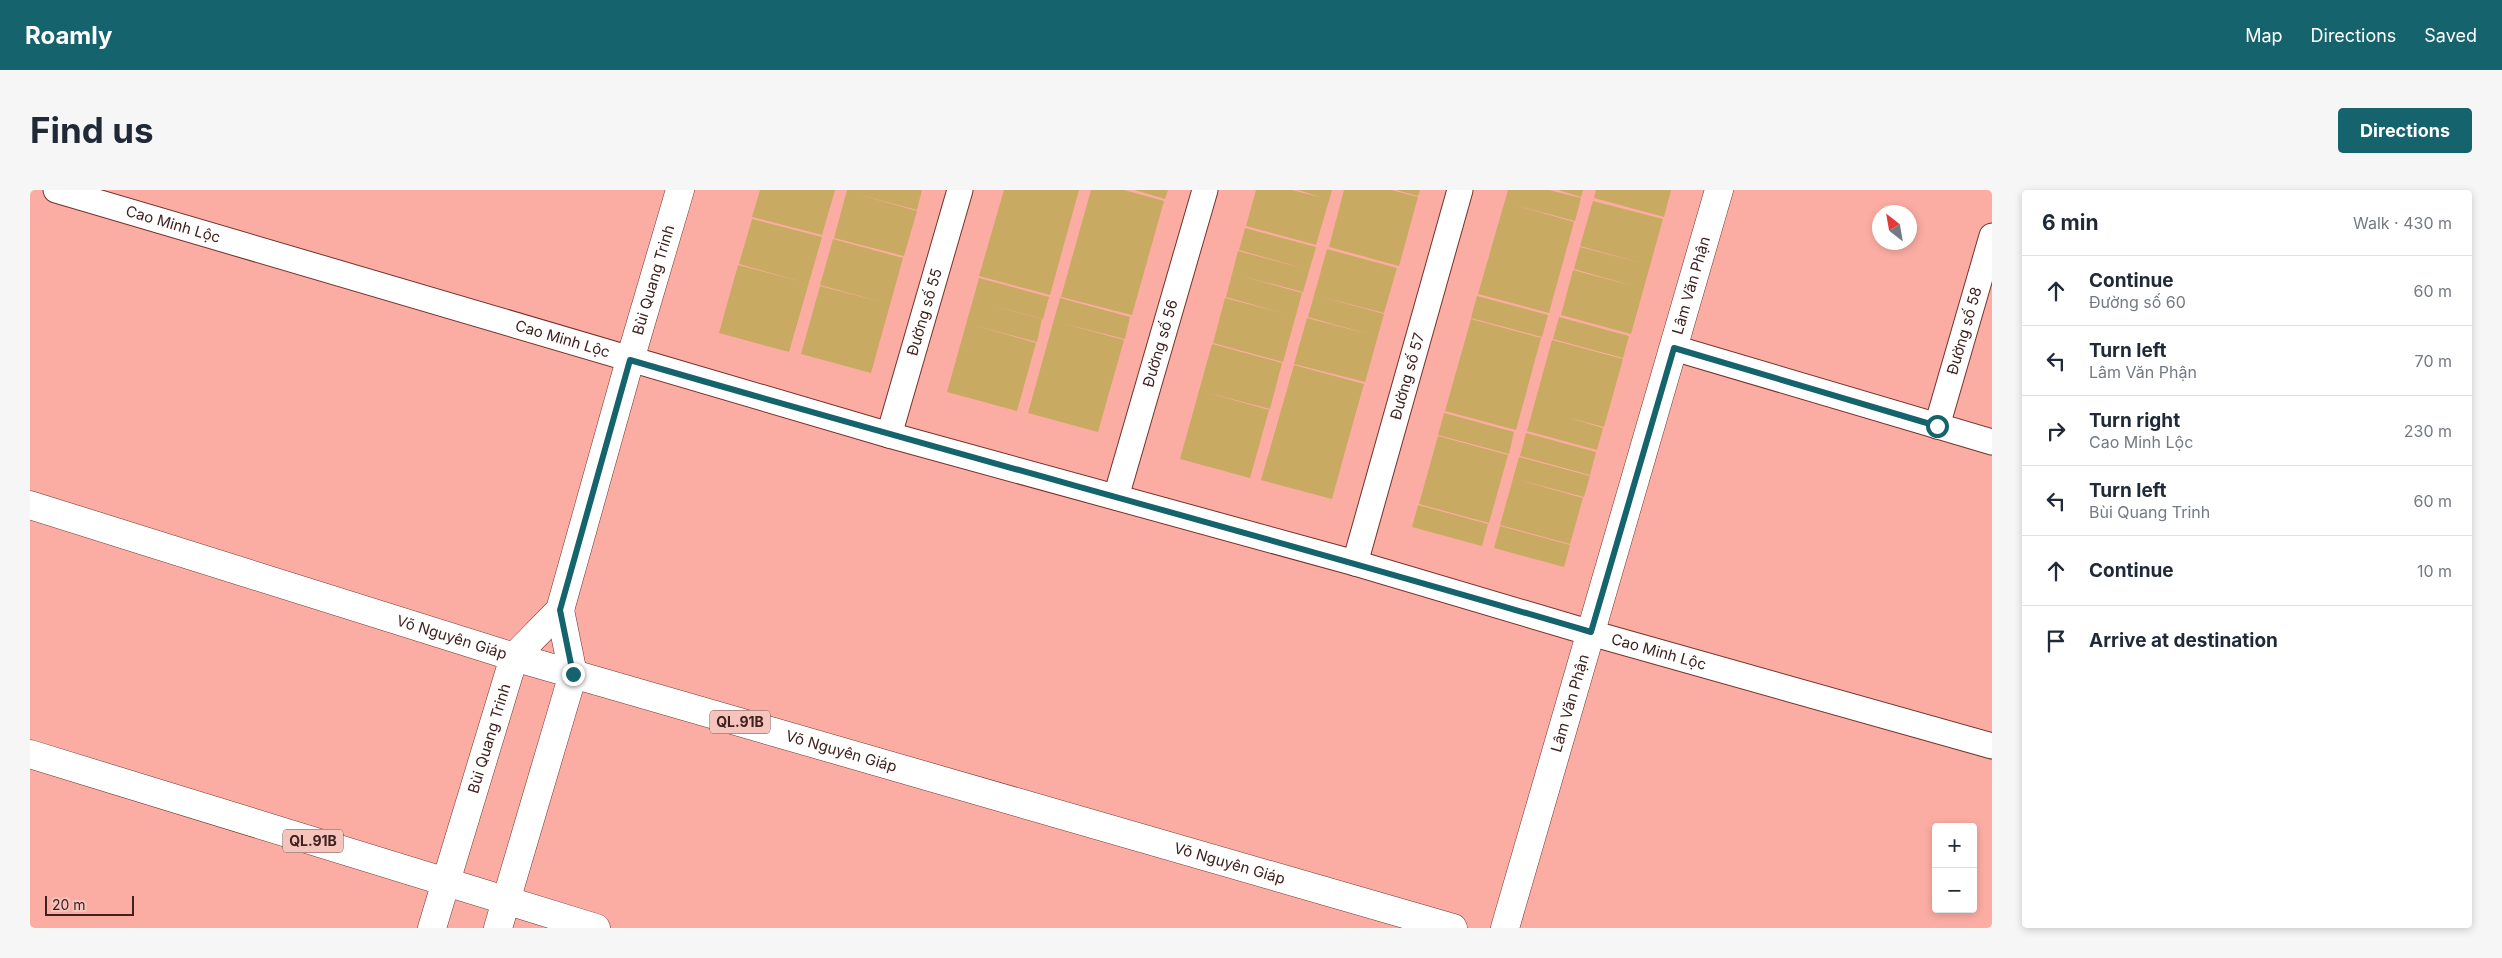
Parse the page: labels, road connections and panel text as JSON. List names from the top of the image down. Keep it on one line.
{"streets":{"main road":["Bùi Quang Trinh","Lâm Văn Phận","Võ Nguyên Giáp","QL.91B"],"street":["Cao Minh Lộc","Đường số 55","Đường số 58","Đường số 56","Đường số 57"]},"crossings":[["Cao Minh Lộc","Bùi Quang Trinh"],["Cao Minh Lộc","Lâm Văn Phận"],["Cao Minh Lộc","Đường số 55"],["Cao Minh Lộc","Đường số 56"],["Cao Minh Lộc","Đường số 57"],["Bùi Quang Trinh","Võ Nguyên Giáp"],["Bùi Quang Trinh","QL.91B"]],"scale_bar":"20 m","north":"top left","page":{"header":"Roamly","nav":["Map","Directions","Saved"],"buttons":"Directions","title":"Find us","heading":["6 min","Walk · 430 m"],"list":[["Continue","Đường số 60","60 m"],["Turn left","Lâm Văn Phận","70 m"],["Turn right","Cao Minh Lộc","230 m"],["Turn left","Bùi Quang Trinh","60 m"],["Continue","10 m"],"Arrive at destination"],"map_buttons":["+","−"],"scale":"20 m"}}
